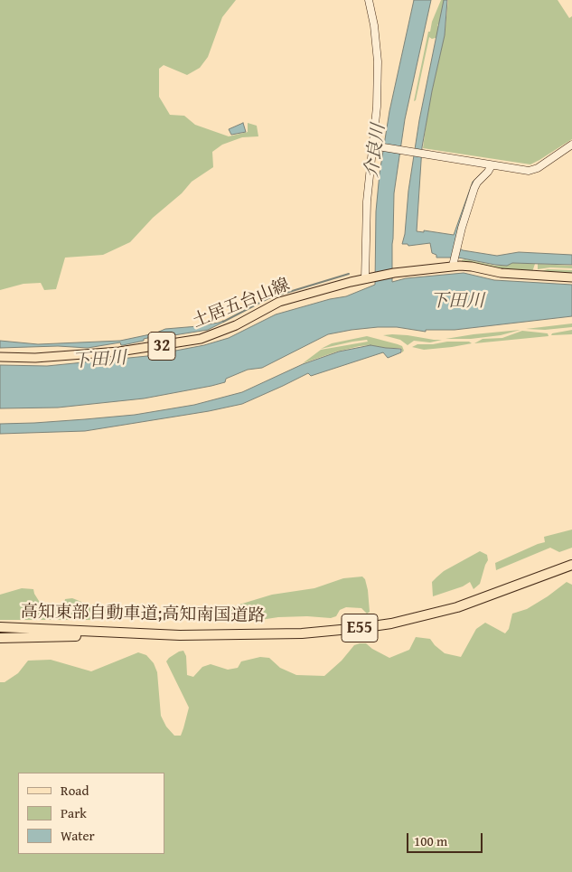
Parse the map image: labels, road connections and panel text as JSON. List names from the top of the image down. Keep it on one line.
{"streets":{"highway":["高知東部自動車道;高知南国道路","E55"],"main road":["土居五台山線","32"]},"water":["介良川","下田川"],"legend":["Road","Park","Water"],"scale_bar":"100 m"}
